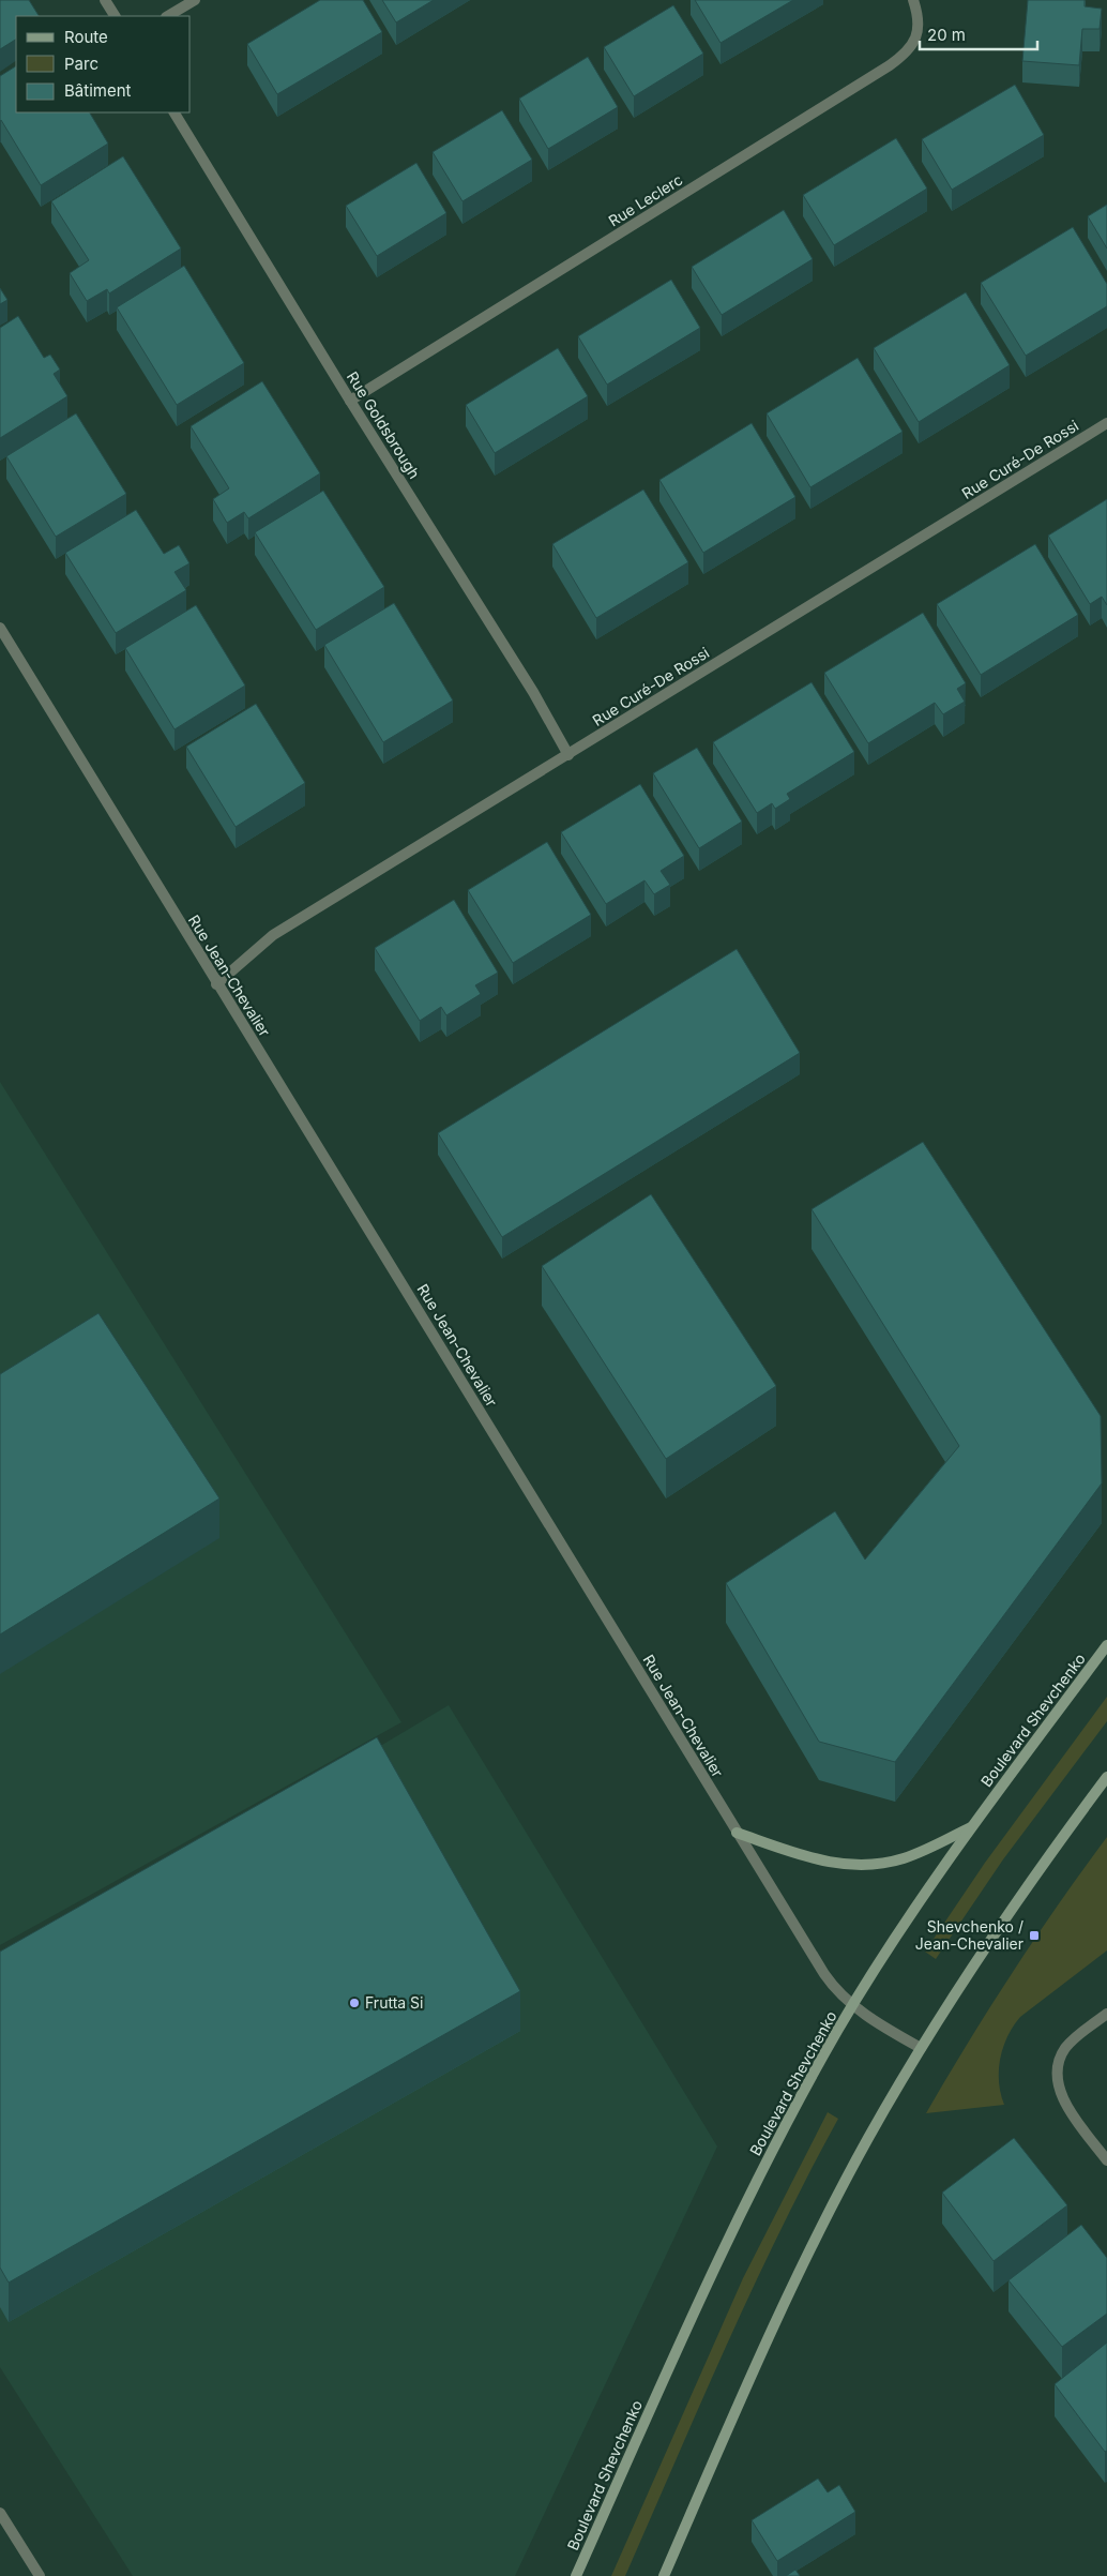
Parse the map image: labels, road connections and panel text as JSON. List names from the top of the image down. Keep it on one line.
{"streets":{"street":["Rue Leclerc","Rue Goldsbrough","Rue Curé-De Rossi","Rue Jean-Chevalier","Boulevard Shevchenko"]},"crossings":[["Rue Leclerc","Rue Goldsbrough"],["Rue Goldsbrough","Rue Curé-De Rossi"],["Rue Curé-De Rossi","Rue Jean-Chevalier"],["Rue Jean-Chevalier","Boulevard Shevchenko"]],"places":{"transit":["Shevchenko / Jean-Chevalier"],"other":["Frutta Si"]},"legend":["Route","Parc","Bâtiment"],"scale_bar":"20 m"}
